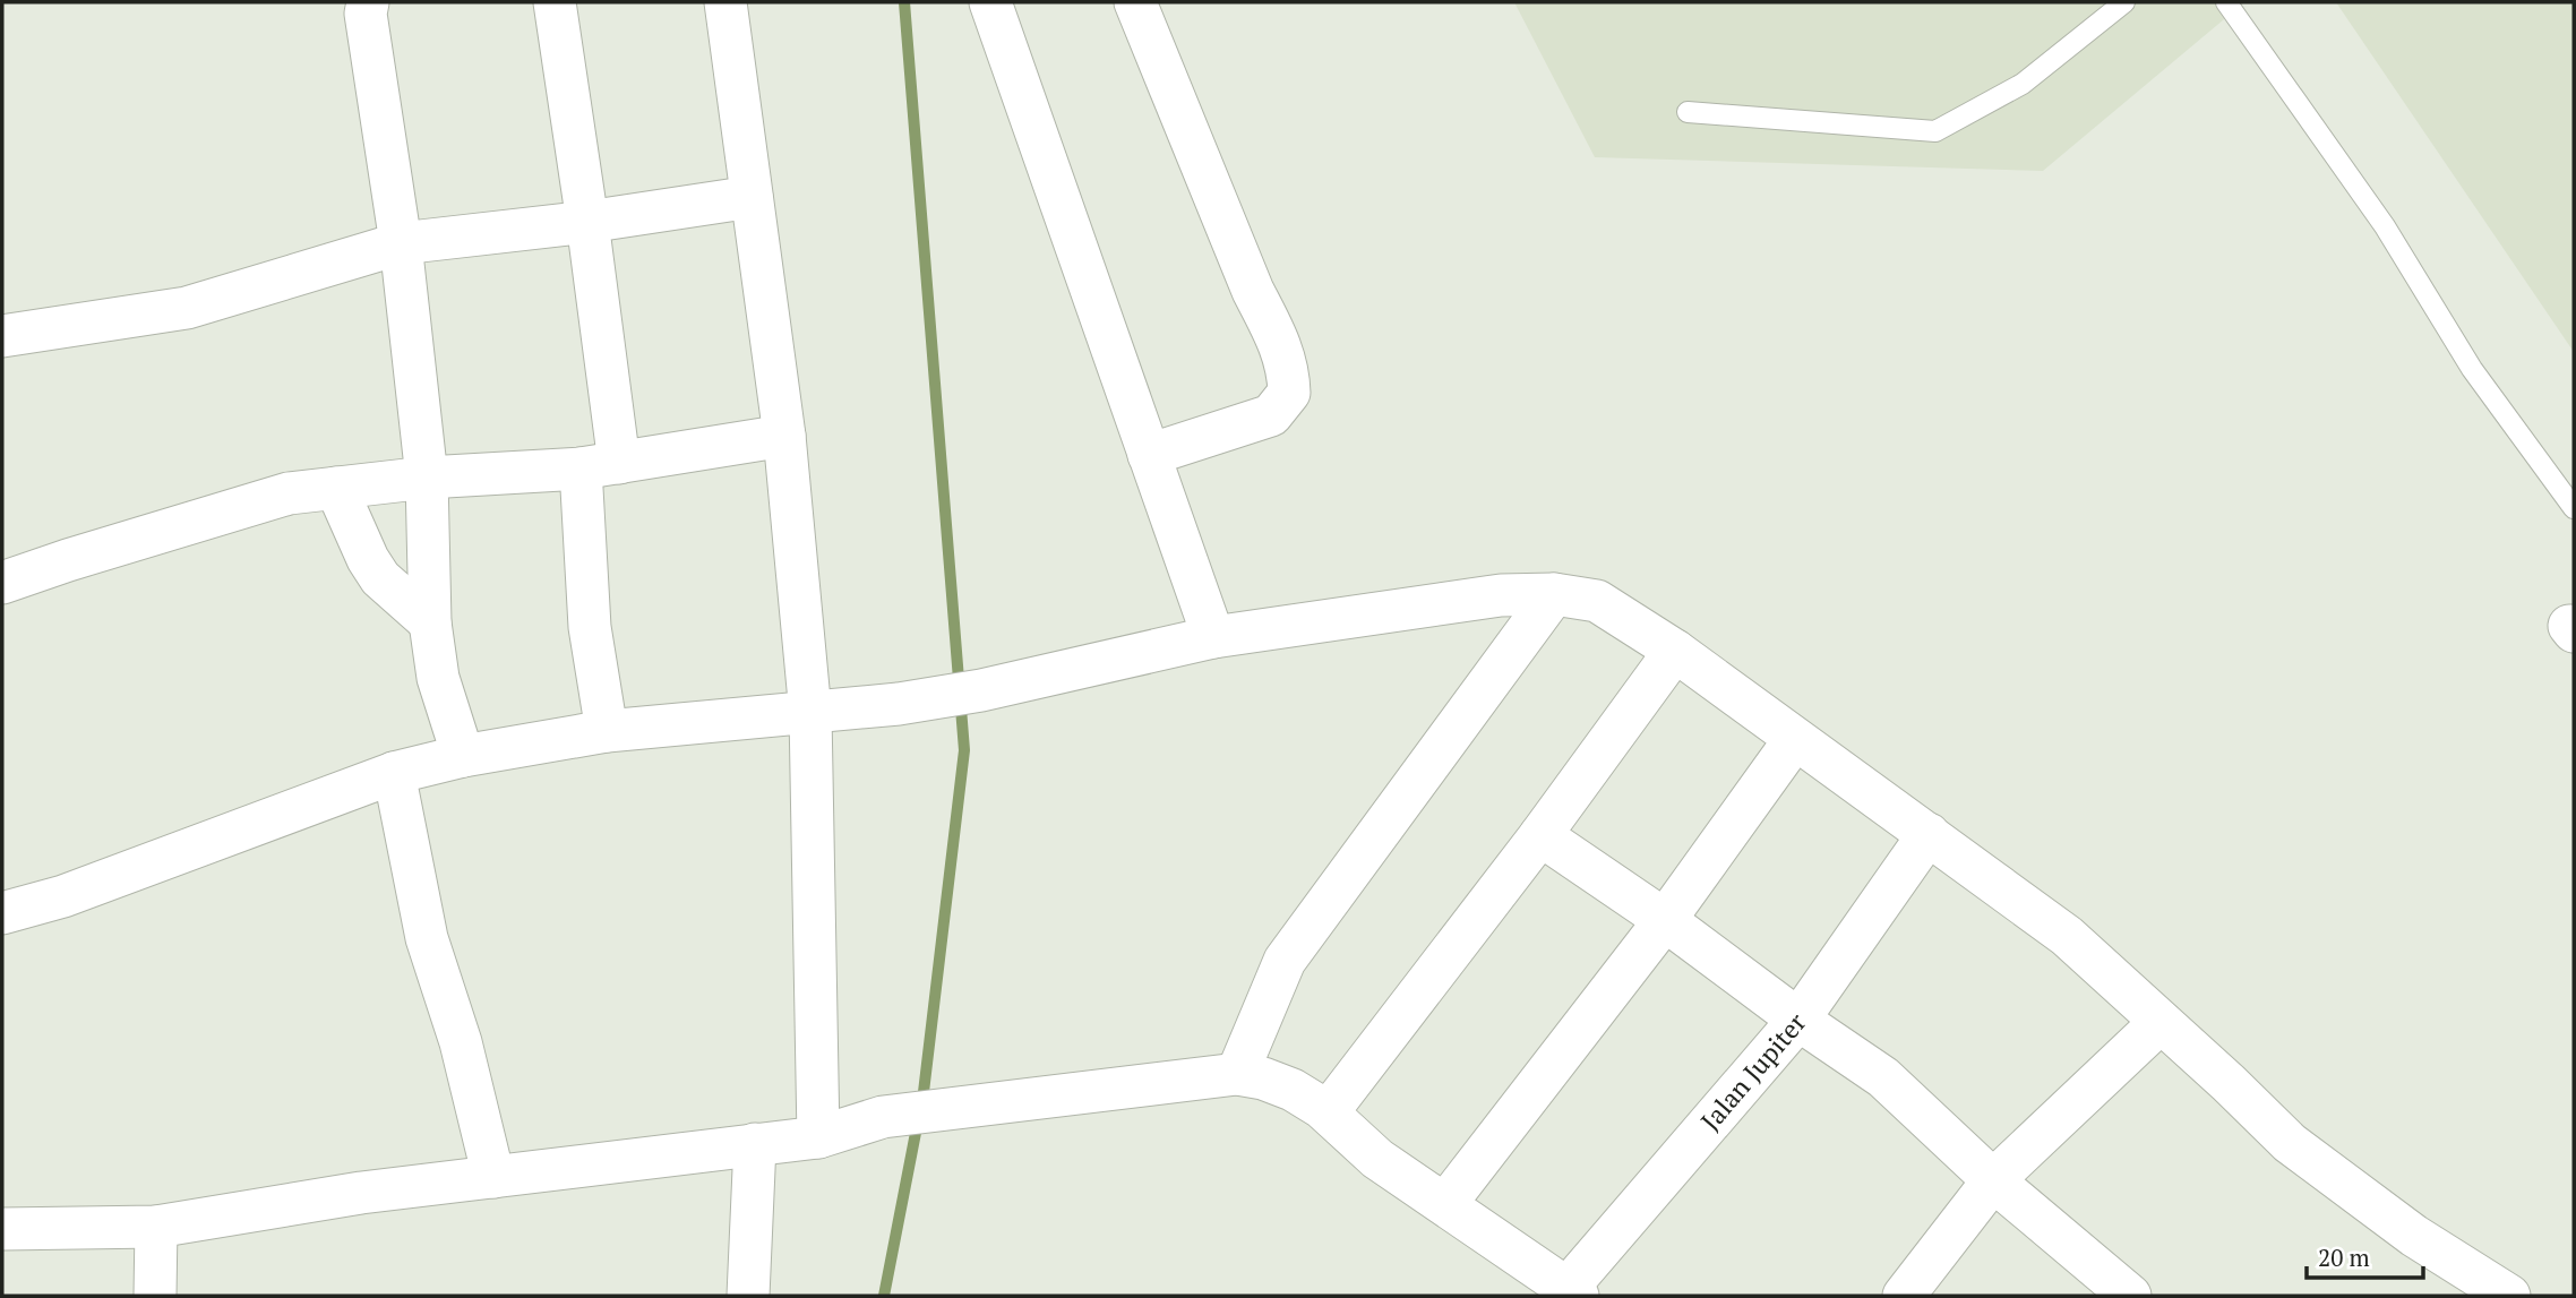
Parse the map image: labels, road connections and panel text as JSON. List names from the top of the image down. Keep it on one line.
{"streets":{"street":["Jalan Jupiter"]},"scale_bar":"20 m"}
